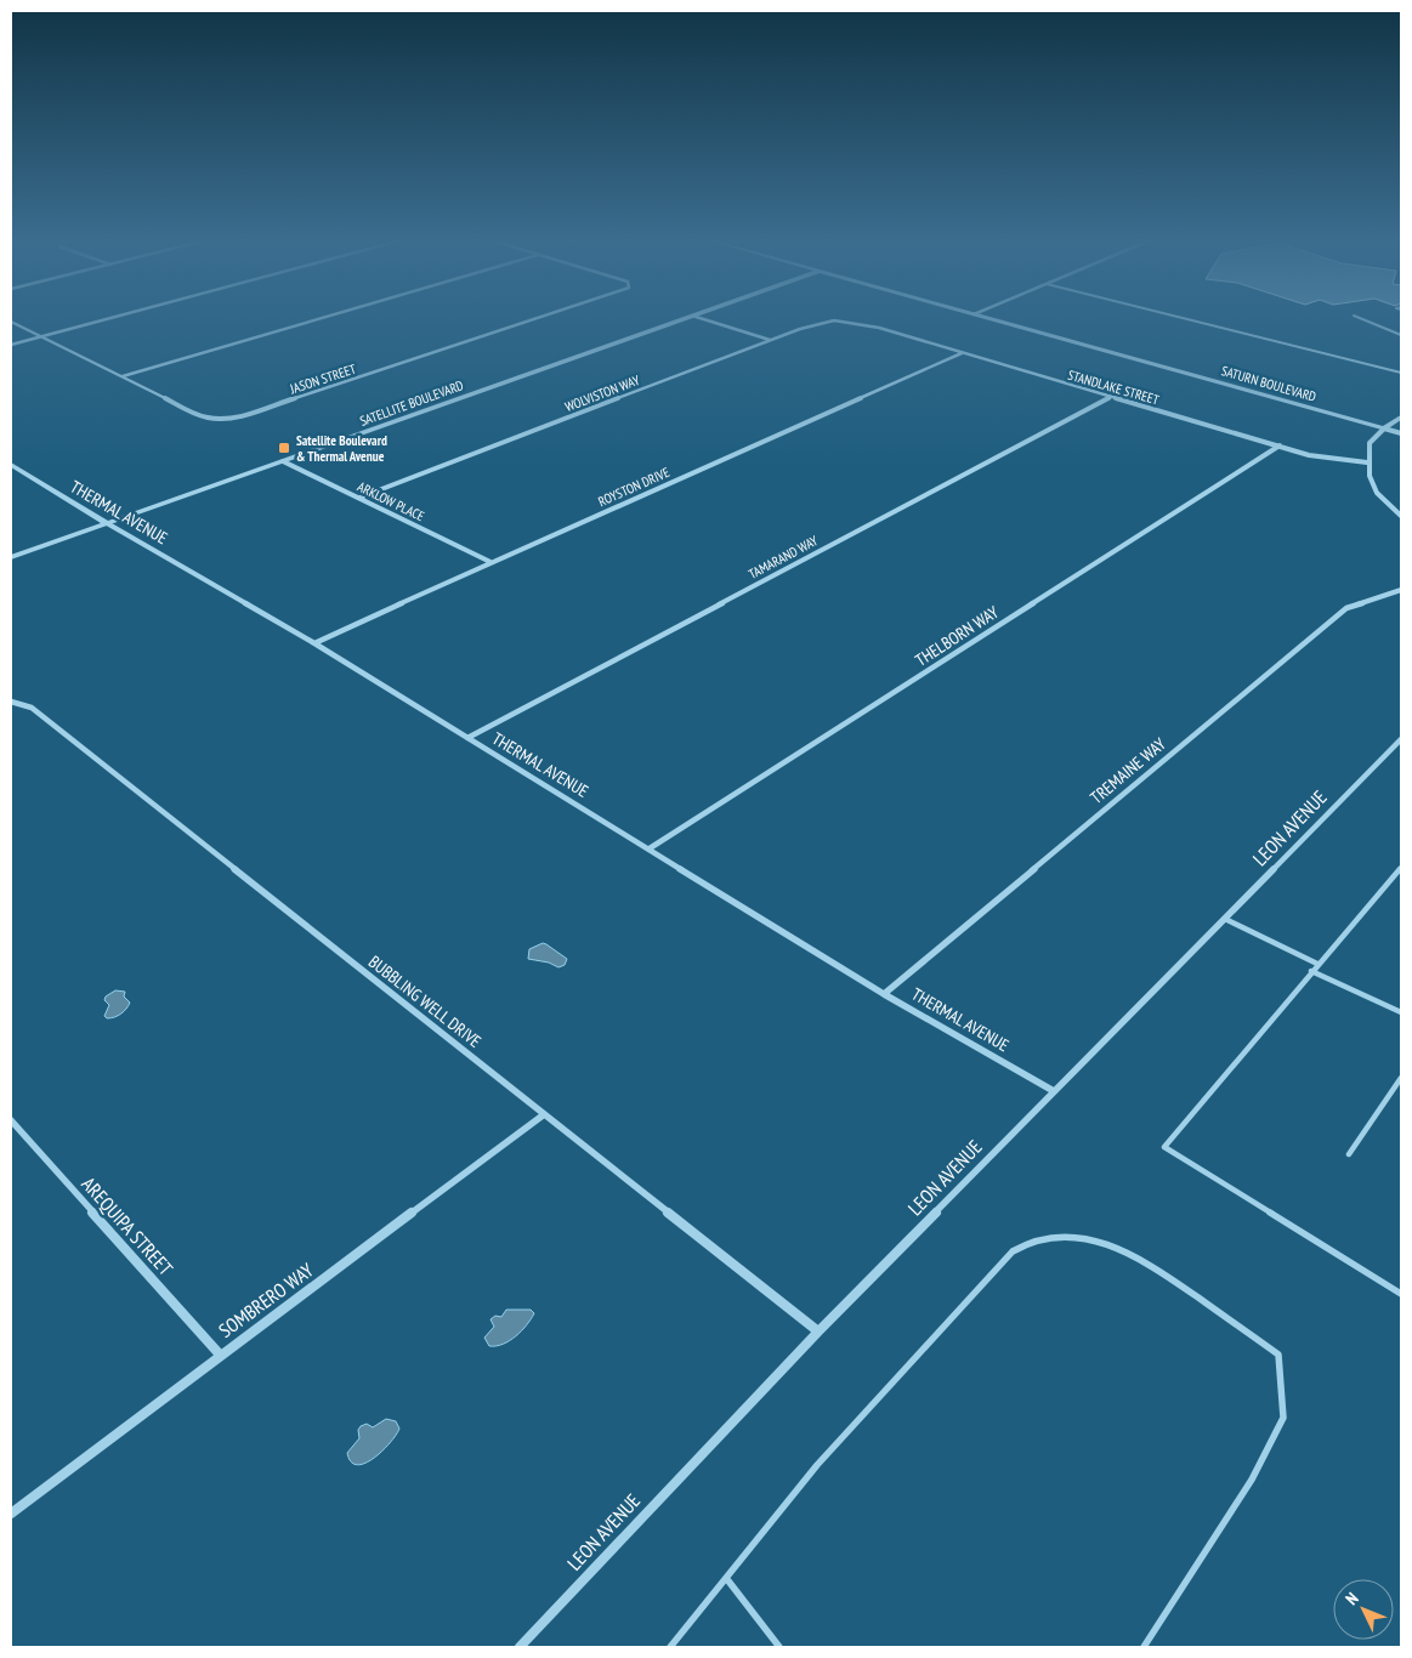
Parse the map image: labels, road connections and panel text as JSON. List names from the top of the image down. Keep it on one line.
{"streets":{"street":["JASON STREET","SATURN BOULEVARD","STANDLAKE STREET","WOLVISTON WAY","SATELLITE BOULEVARD","ROYSTON DRIVE","ARKLOW PLACE","THERMAL AVENUE","TAMARAND WAY","THELBORN WAY","TREMAINE WAY","LEON AVENUE","BUBBLING WELL DRIVE","AREQUIPA STREET","SOMBRERO WAY"]},"crossings":[["STANDLAKE STREET","WOLVISTON WAY"],["STANDLAKE STREET","ROYSTON DRIVE"],["STANDLAKE STREET","TAMARAND WAY"],["STANDLAKE STREET","THELBORN WAY"],["WOLVISTON WAY","ARKLOW PLACE"],["SATELLITE BOULEVARD","ARKLOW PLACE"],["SATELLITE BOULEVARD","THERMAL AVENUE"],["ROYSTON DRIVE","ARKLOW PLACE"],["ROYSTON DRIVE","THERMAL AVENUE"],["THERMAL AVENUE","TAMARAND WAY"],["THERMAL AVENUE","THELBORN WAY"],["THERMAL AVENUE","TREMAINE WAY"],["THERMAL AVENUE","LEON AVENUE"],["LEON AVENUE","BUBBLING WELL DRIVE"],["BUBBLING WELL DRIVE","SOMBRERO WAY"],["AREQUIPA STREET","SOMBRERO WAY"]],"places":{"transit":["Satellite Boulevard & Thermal Avenue"]},"north":"top left"}
